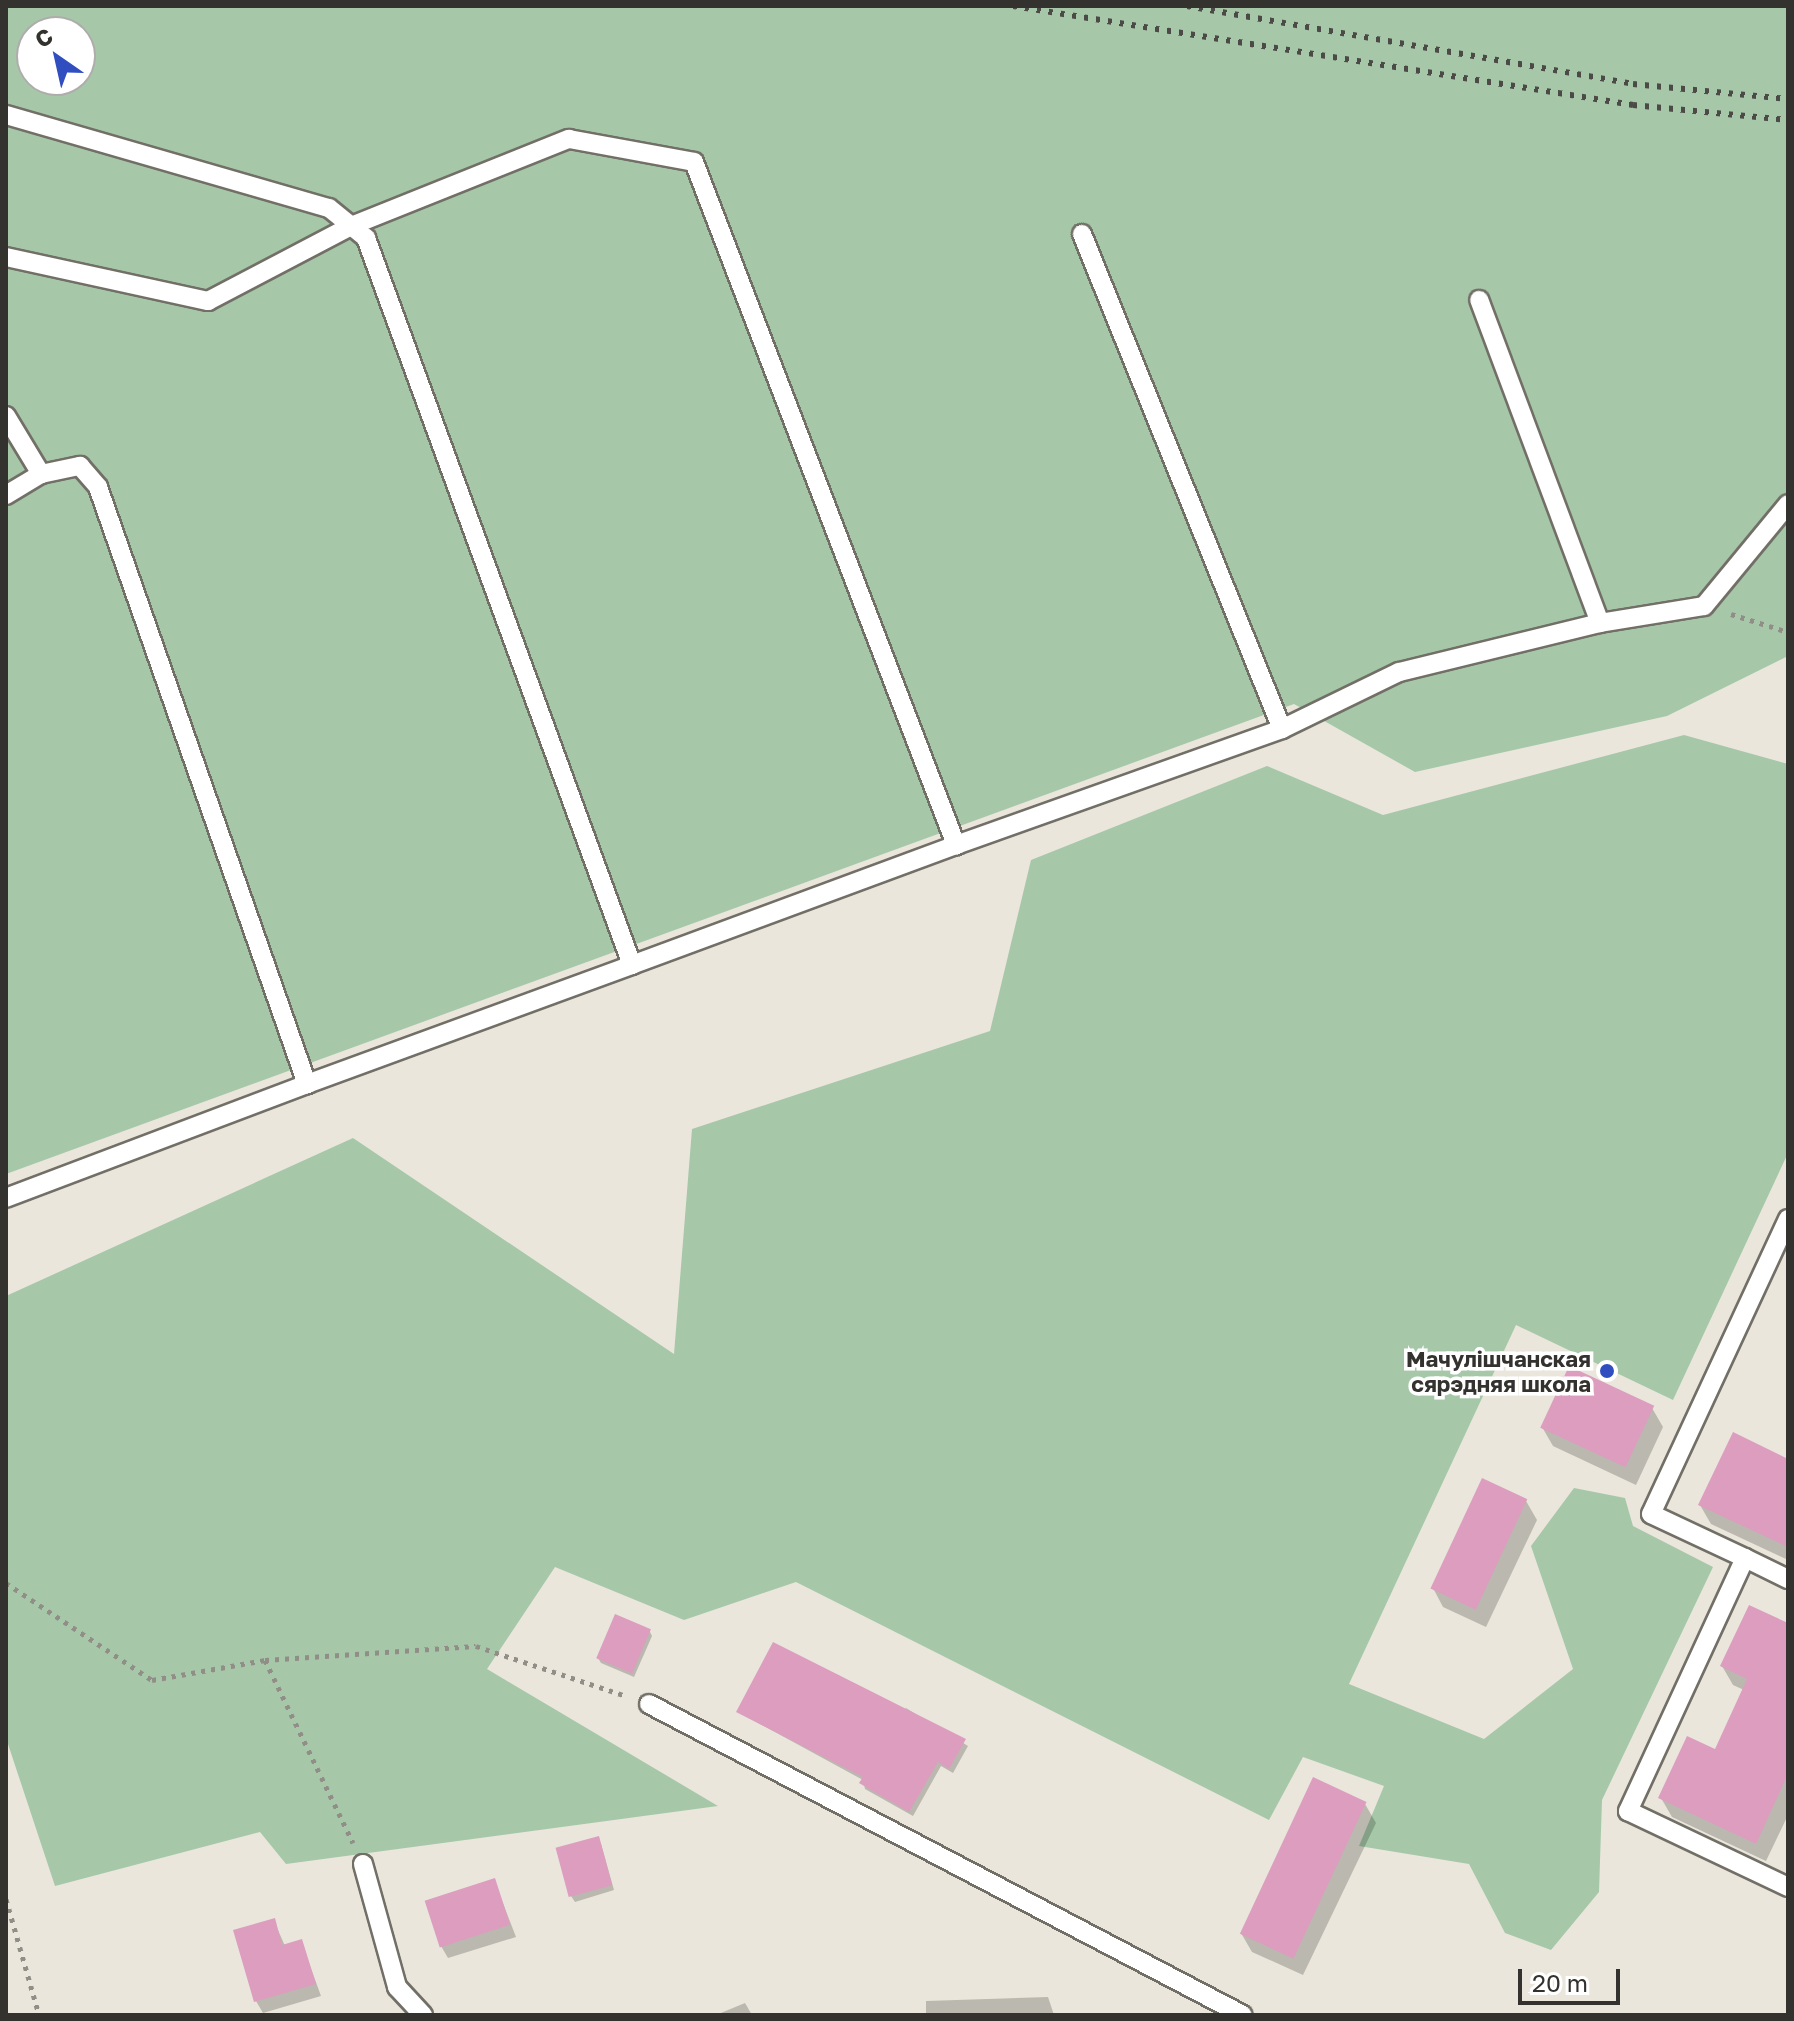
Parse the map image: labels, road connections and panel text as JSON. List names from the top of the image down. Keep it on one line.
{"places":["Мачулішчанская сярэдняя школа"],"scale_bar":"20 m","north":"top left"}
